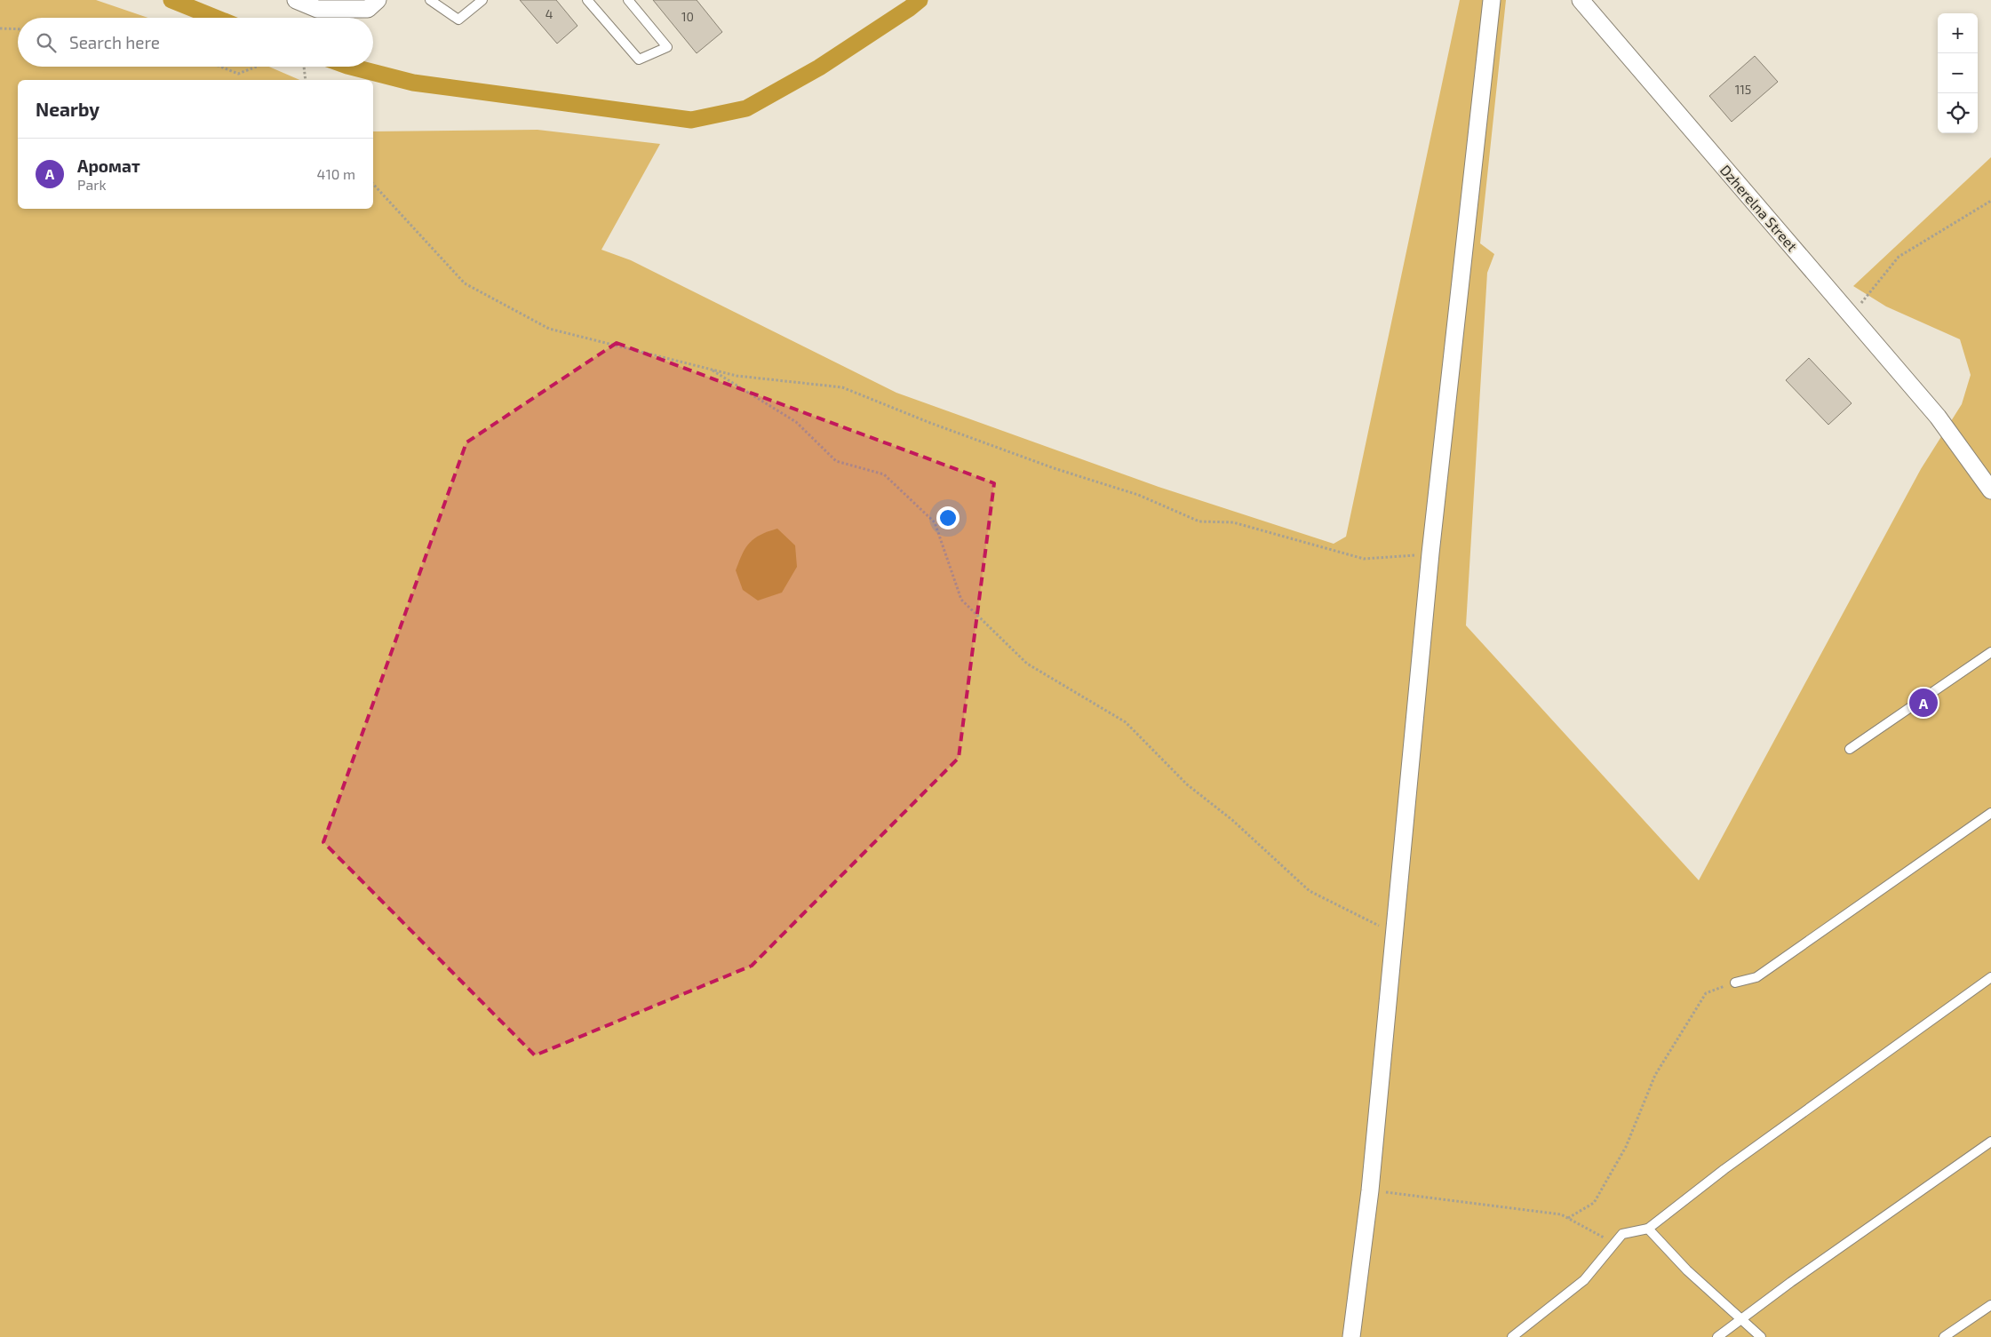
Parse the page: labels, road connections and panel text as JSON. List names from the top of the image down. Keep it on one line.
{"streets":{"street":["Dzherelna Street"]},"house_numbers":["4","10","115"],"page":{"map_buttons":["+","−"],"search":"Search here","heading":"Nearby","list":[{"mark":"A","name":"Аромат","note":"Park","value":"410 m"}],"pins":"A"}}
